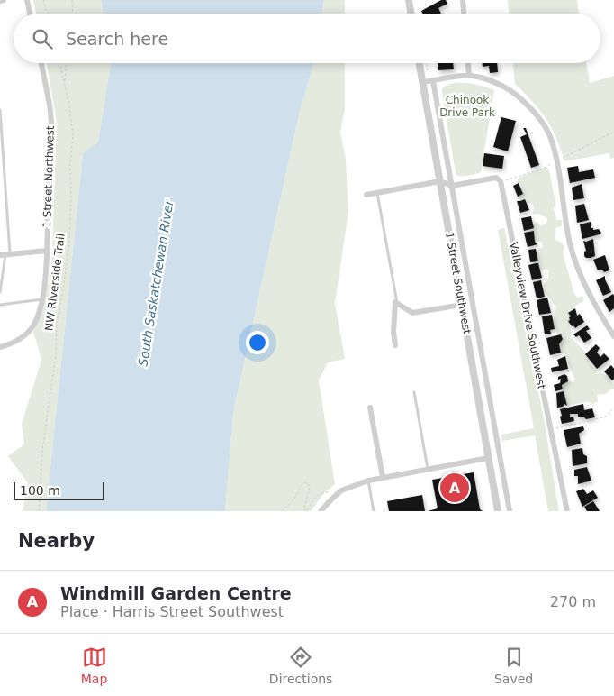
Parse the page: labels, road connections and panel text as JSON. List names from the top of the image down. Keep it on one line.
{"streets":{"street":["1 Street Northwest","1 Street Southwest","Valleyview Drive Southwest"],"path":["NW Riverside Trail"]},"crossings":[["1 Street Southwest","Valleyview Drive Southwest"]],"water":["South Saskatchewan River"],"parks":["Chinook Drive Park"],"scale_bar":"100 m","page":{"search":"Search here","pins":"A","scale":"100 m","heading":"Nearby","list":[{"mark":"A","name":"Windmill Garden Centre","note":"Place · Harris Street Southwest","value":"270 m"}],"nav":["Map","Directions","Saved"]}}
